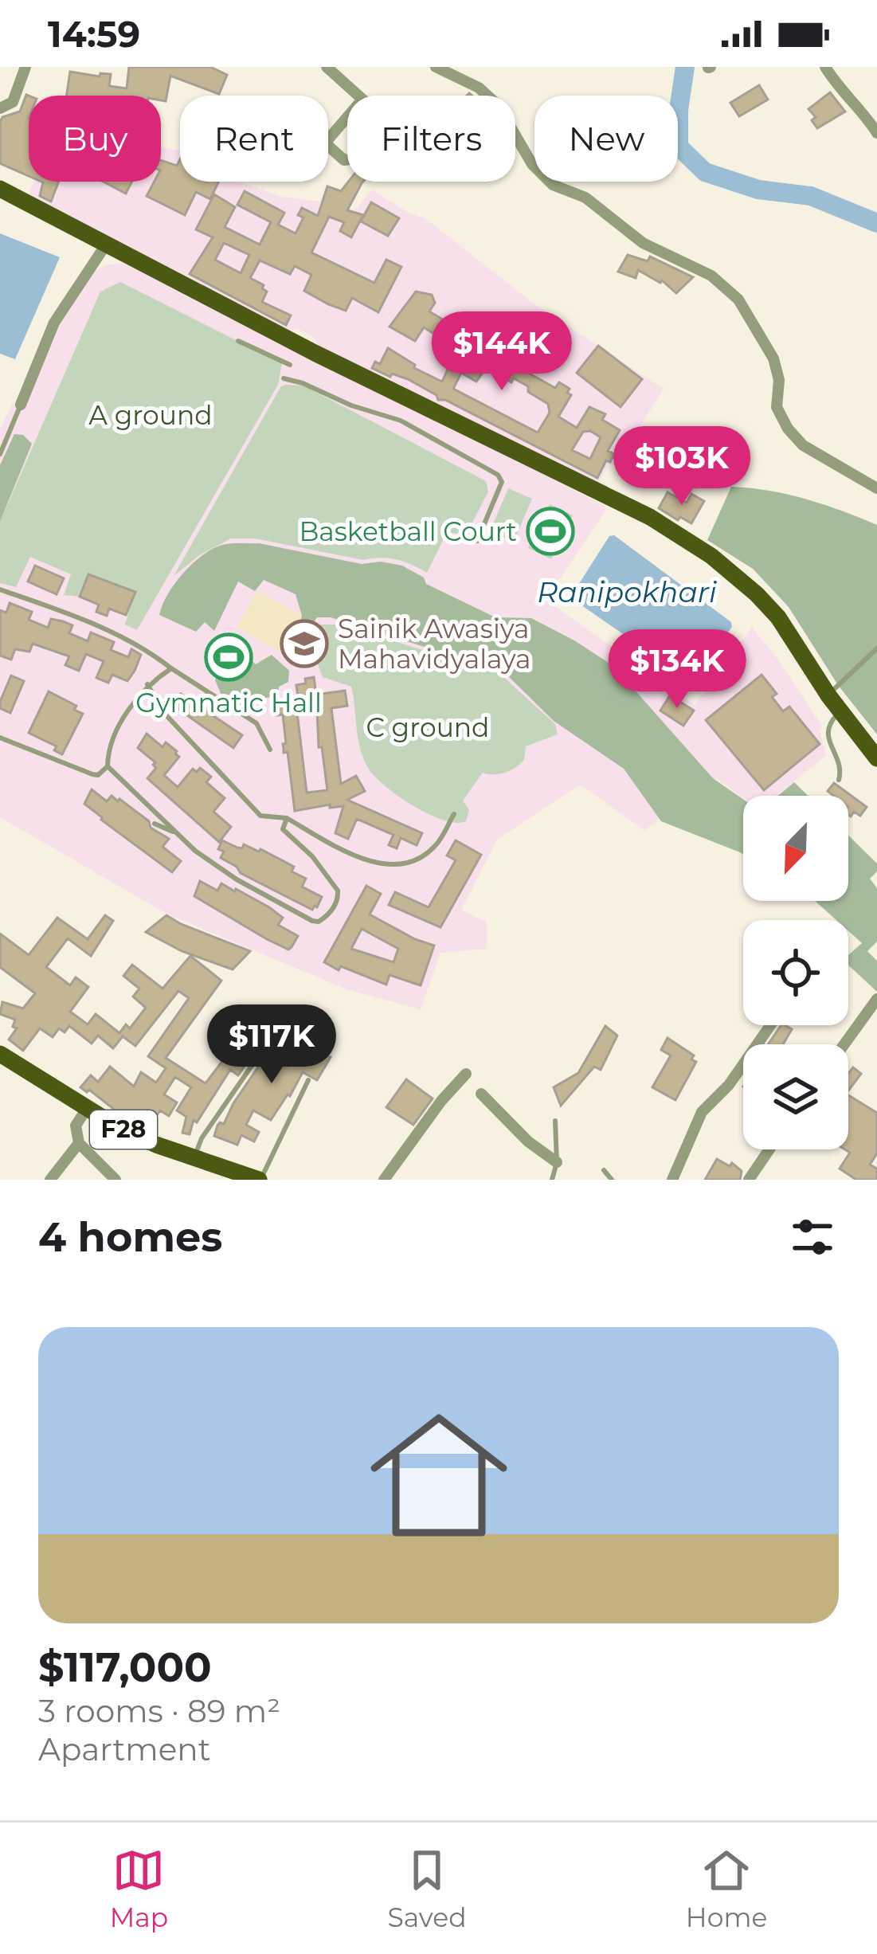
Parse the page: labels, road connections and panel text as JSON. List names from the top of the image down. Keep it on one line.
{"streets":{"main road":["F28"]},"water":["Ranipokhari"],"parks":["A ground","C ground"],"places":{"sports":["Basketball Court","Gymnatic Hall"],"school or university":["Sainik Awasiya Mahavidyalaya"]},"north":"bottom left","page":{"status":"14:59","chip":["Buy","Rent","Filters","New"],"price":["$144K","$103K","$134K","$117K"],"heading":"4 homes","list":[{"name":"$117,000","note":"3 rooms · 89 m² · Apartment"}],"tabs":["Map","Saved","Home"]}}
